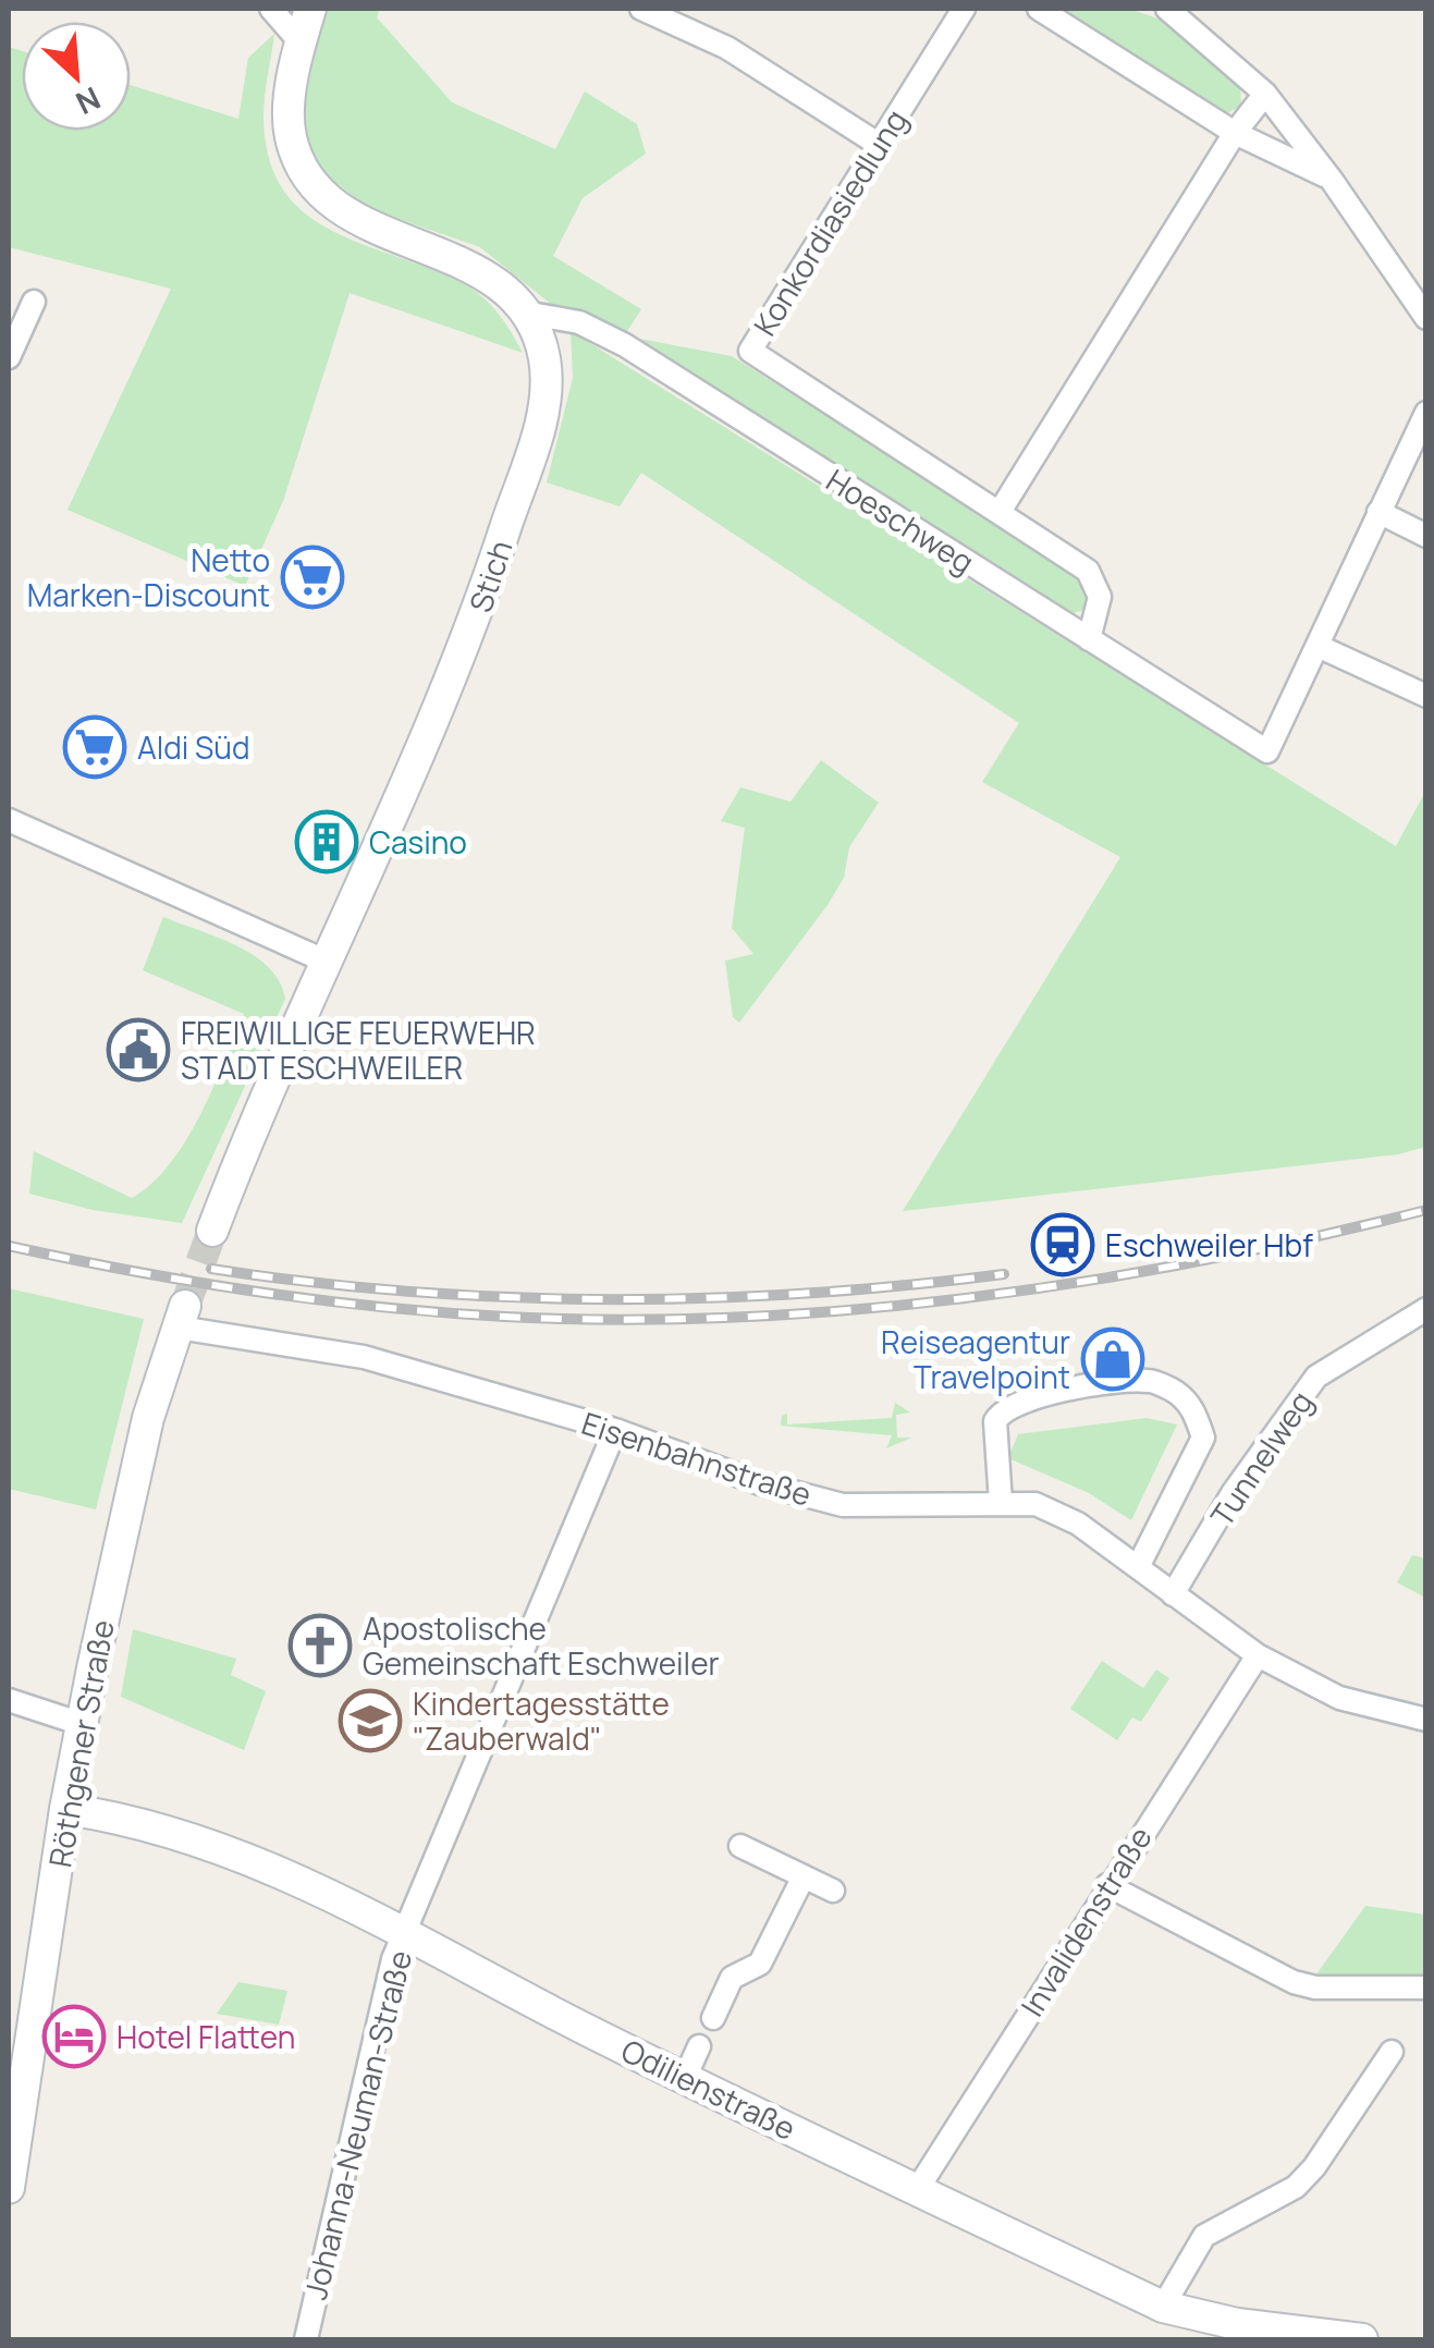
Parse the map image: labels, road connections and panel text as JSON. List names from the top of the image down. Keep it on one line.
{"streets":{"main road":["Stich","Röthgener Straße","Odilienstraße"],"street":["Konkordiasiedlung","Hoeschweg","Eisenbahnstraße","Tunnelweg","Invalidenstraße","Johanna-Neuman-Straße"]},"crossings":[["Konkordiasiedlung","Hoeschweg"],["Hoeschweg","Stich"],["Eisenbahnstraße","Tunnelweg"],["Eisenbahnstraße","Röthgener Straße"],["Eisenbahnstraße","Invalidenstraße"],["Eisenbahnstraße","Johanna-Neuman-Straße"],["Röthgener Straße","Odilienstraße"],["Invalidenstraße","Odilienstraße"],["Odilienstraße","Johanna-Neuman-Straße"]],"places":{"supermarket":["Netto Marken-Discount","Aldi Süd"],"building":["Casino"],"public building":["FREIWILLIGE FEUERWEHR STADT ESCHWEILER"],"station":["Eschweiler Hbf"],"shop":["Reiseagentur Travelpoint"],"church":["Apostolische Gemeinschaft Eschweiler"],"school or university":["Kindertagesstätte \"Zauberwald\""],"hotel":["Hotel Flatten"]},"north":"bottom right"}
